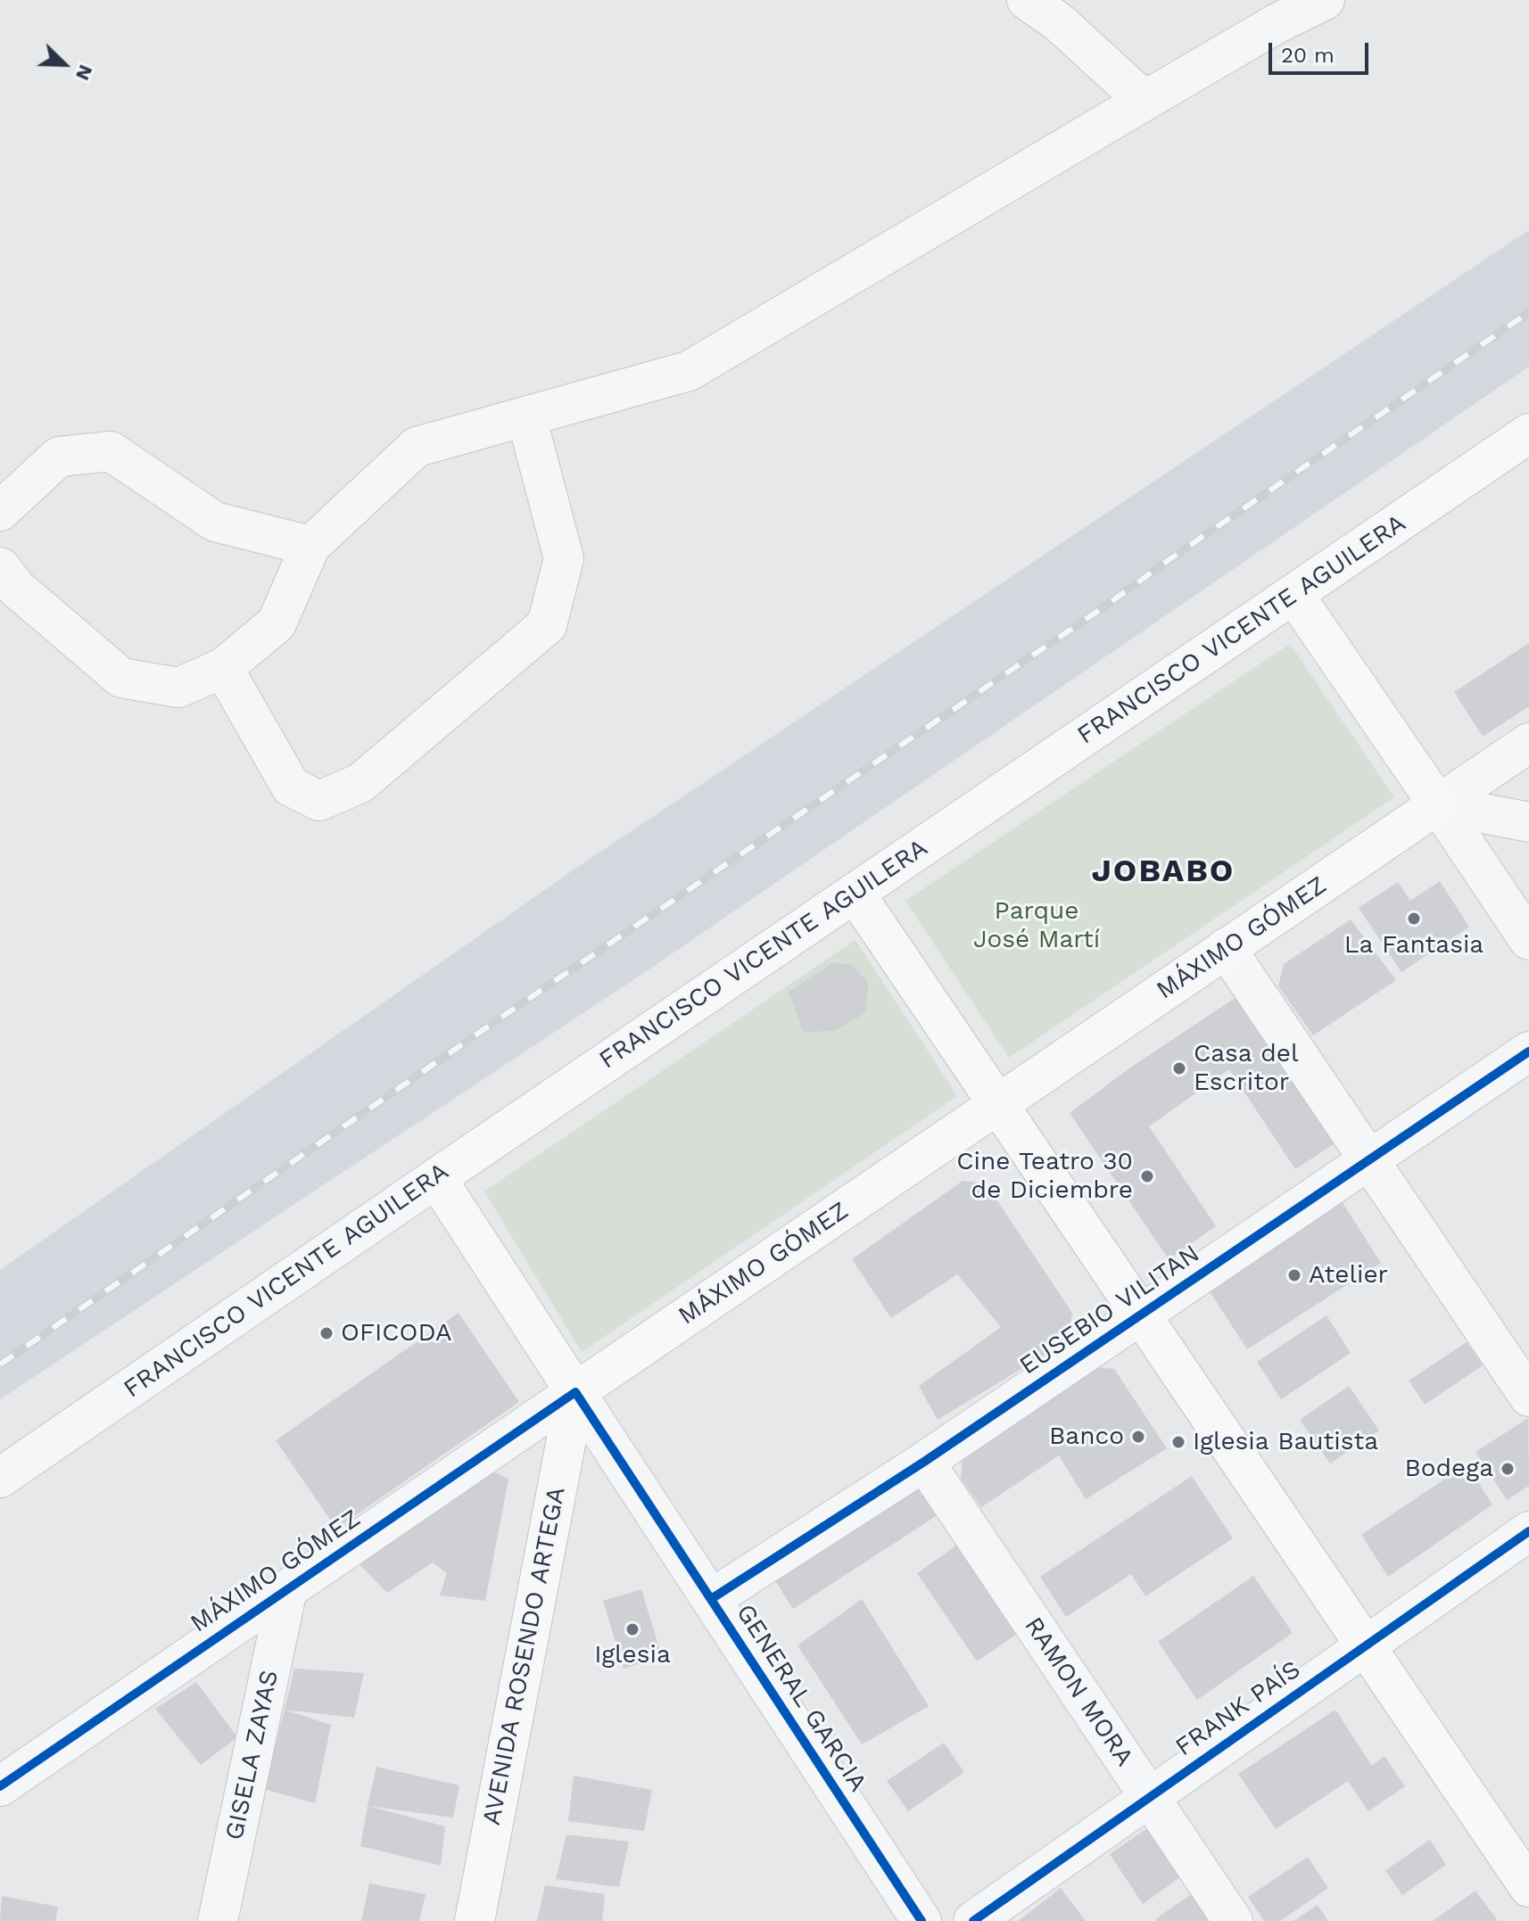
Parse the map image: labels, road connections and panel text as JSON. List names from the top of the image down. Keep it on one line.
{"streets":{"main road":["FRANCISCO VICENTE AGUILERA","MÁXIMO GÓMEZ","AVENIDA ROSENDO ARTEGA"],"street":["EUSEBIO VILITAN","RAMON MORA","GENERAL GARCIA","FRANK PAÍS","GISELA ZAYAS"]},"crossings":[["MÁXIMO GÓMEZ","AVENIDA ROSENDO ARTEGA"],["MÁXIMO GÓMEZ","GENERAL GARCIA"],["MÁXIMO GÓMEZ","GISELA ZAYAS"],["EUSEBIO VILITAN","RAMON MORA"],["EUSEBIO VILITAN","GENERAL GARCIA"],["AVENIDA ROSENDO ARTEGA","GENERAL GARCIA"],["RAMON MORA","FRANK PAÍS"]],"districts":["JOBABO"],"parks":["Parque José Martí"],"places":["La Fantasia","Casa del Escritor","Cine Teatro 30 de Diciembre","Atelier","OFICODA","Banco","Iglesia Bautista","Bodega","Iglesia"],"scale_bar":"20 m","north":"bottom right"}
